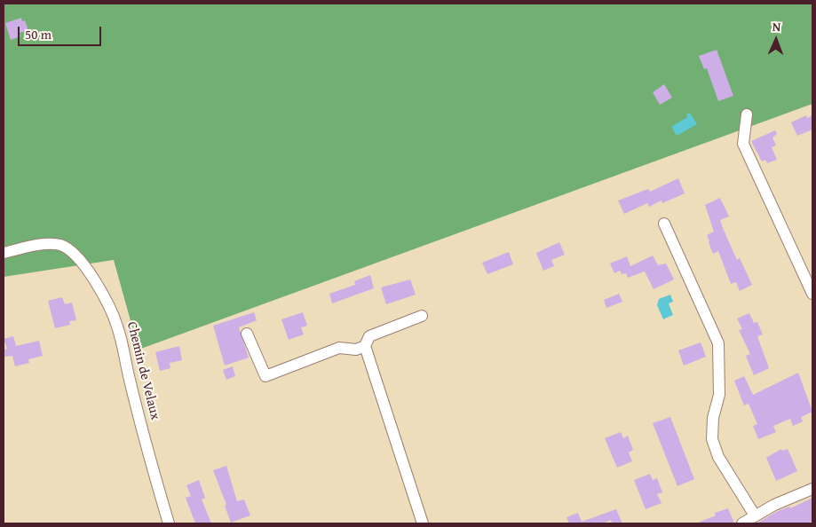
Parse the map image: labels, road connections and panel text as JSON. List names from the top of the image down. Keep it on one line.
{"streets":{"street":["Chemin de Velaux"]},"scale_bar":"50 m","north":"top"}
